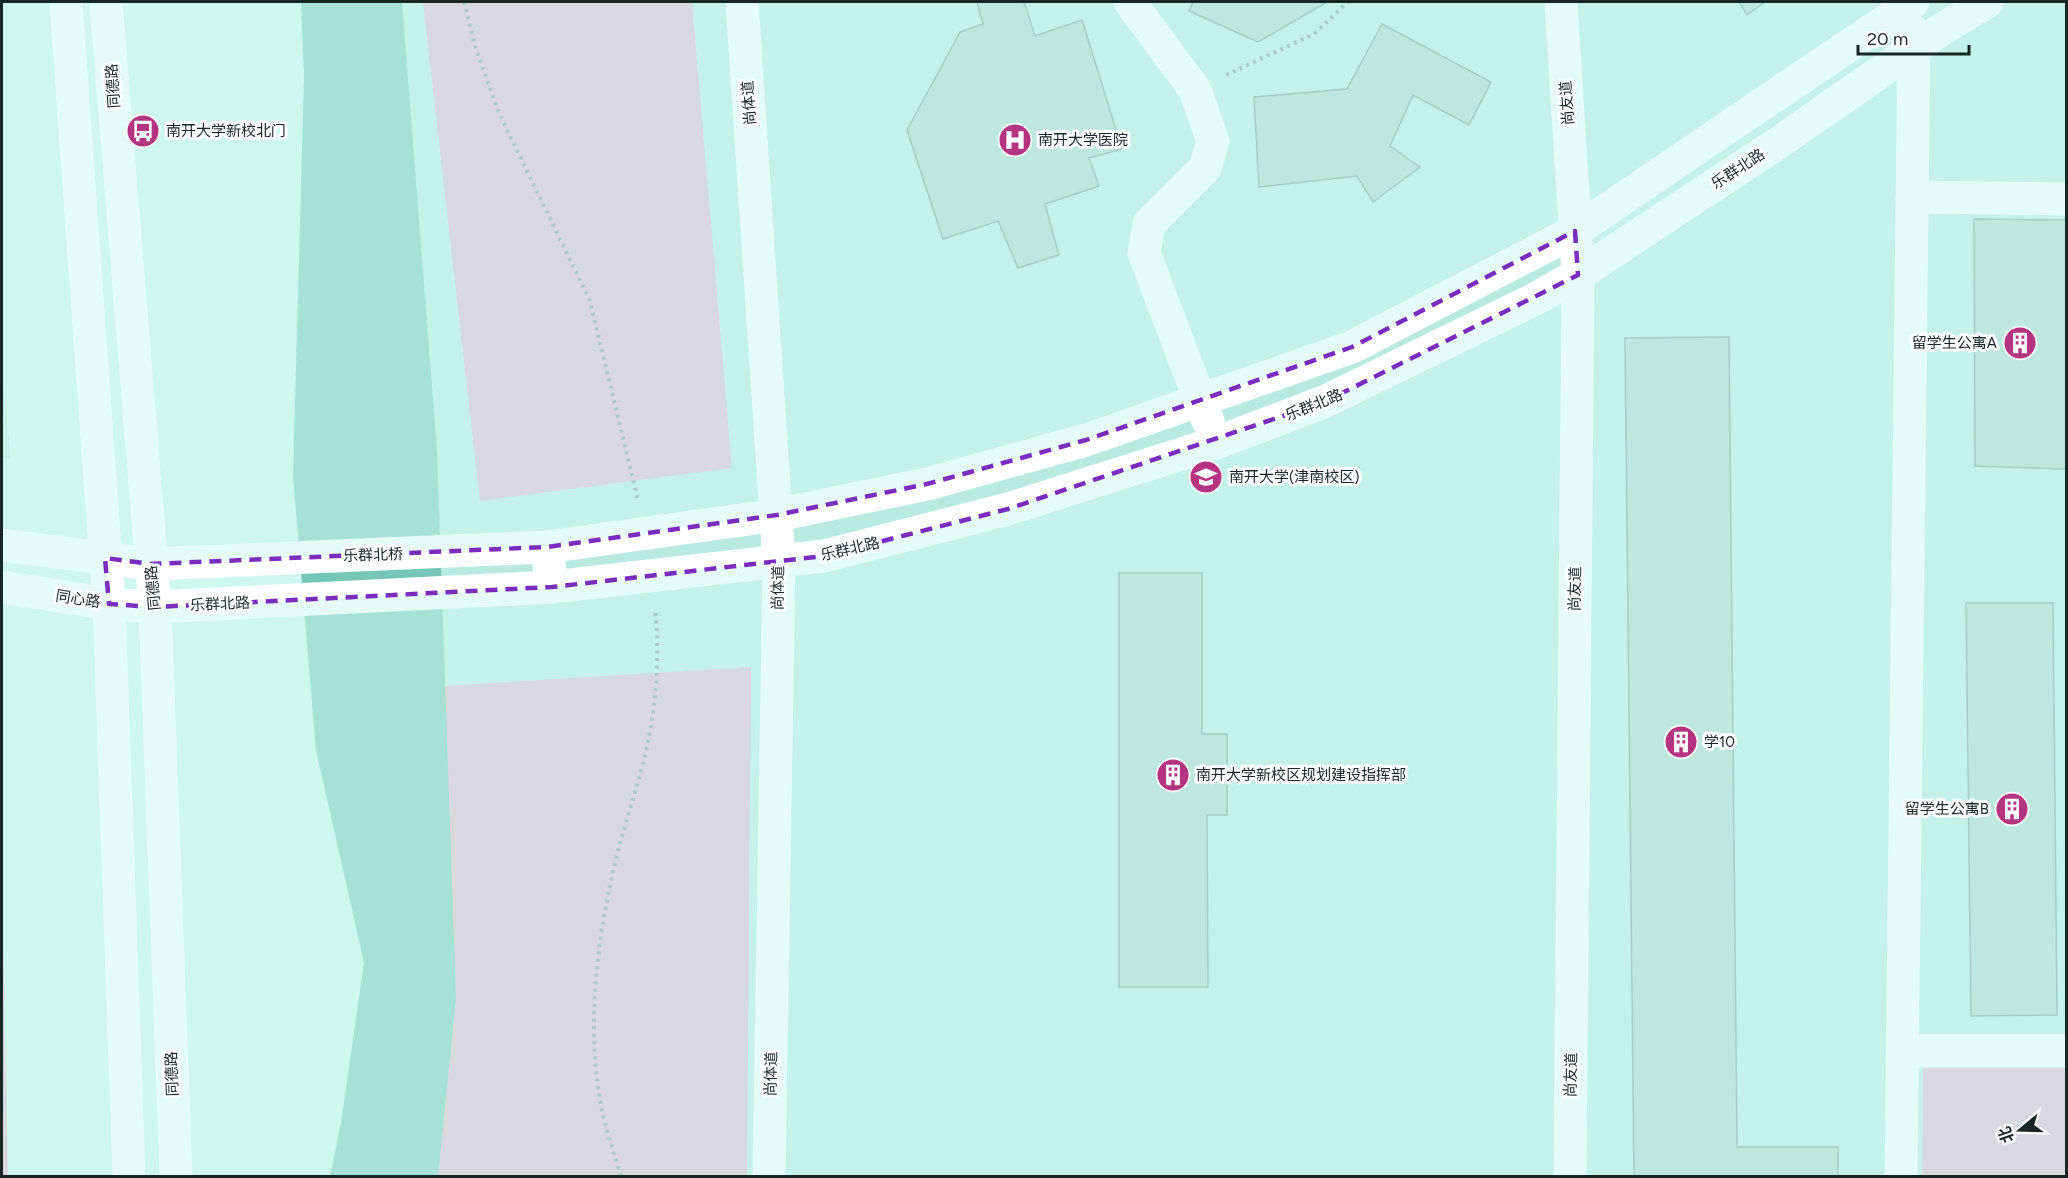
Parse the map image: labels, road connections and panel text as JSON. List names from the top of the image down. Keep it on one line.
{"streets":{"street":["同德路","尚体道","尚友道","乐群北路","乐群北桥","同心路"]},"crossings":[["同德路","乐群北路"],["同德路","乐群北桥"],["同德路","同心路"],["尚体道","乐群北路"],["尚友道","乐群北路"],["乐群北路","同心路"]],"places":{"bus stop":["南开大学新校北门"],"hospital":["南开大学医院"],"building":["留学生公寓A","学10","南开大学新校区规划建设指挥部","留学生公寓B"],"school or university":["南开大学(津南校区)"]},"scale_bar":"20 m","north":"left"}
